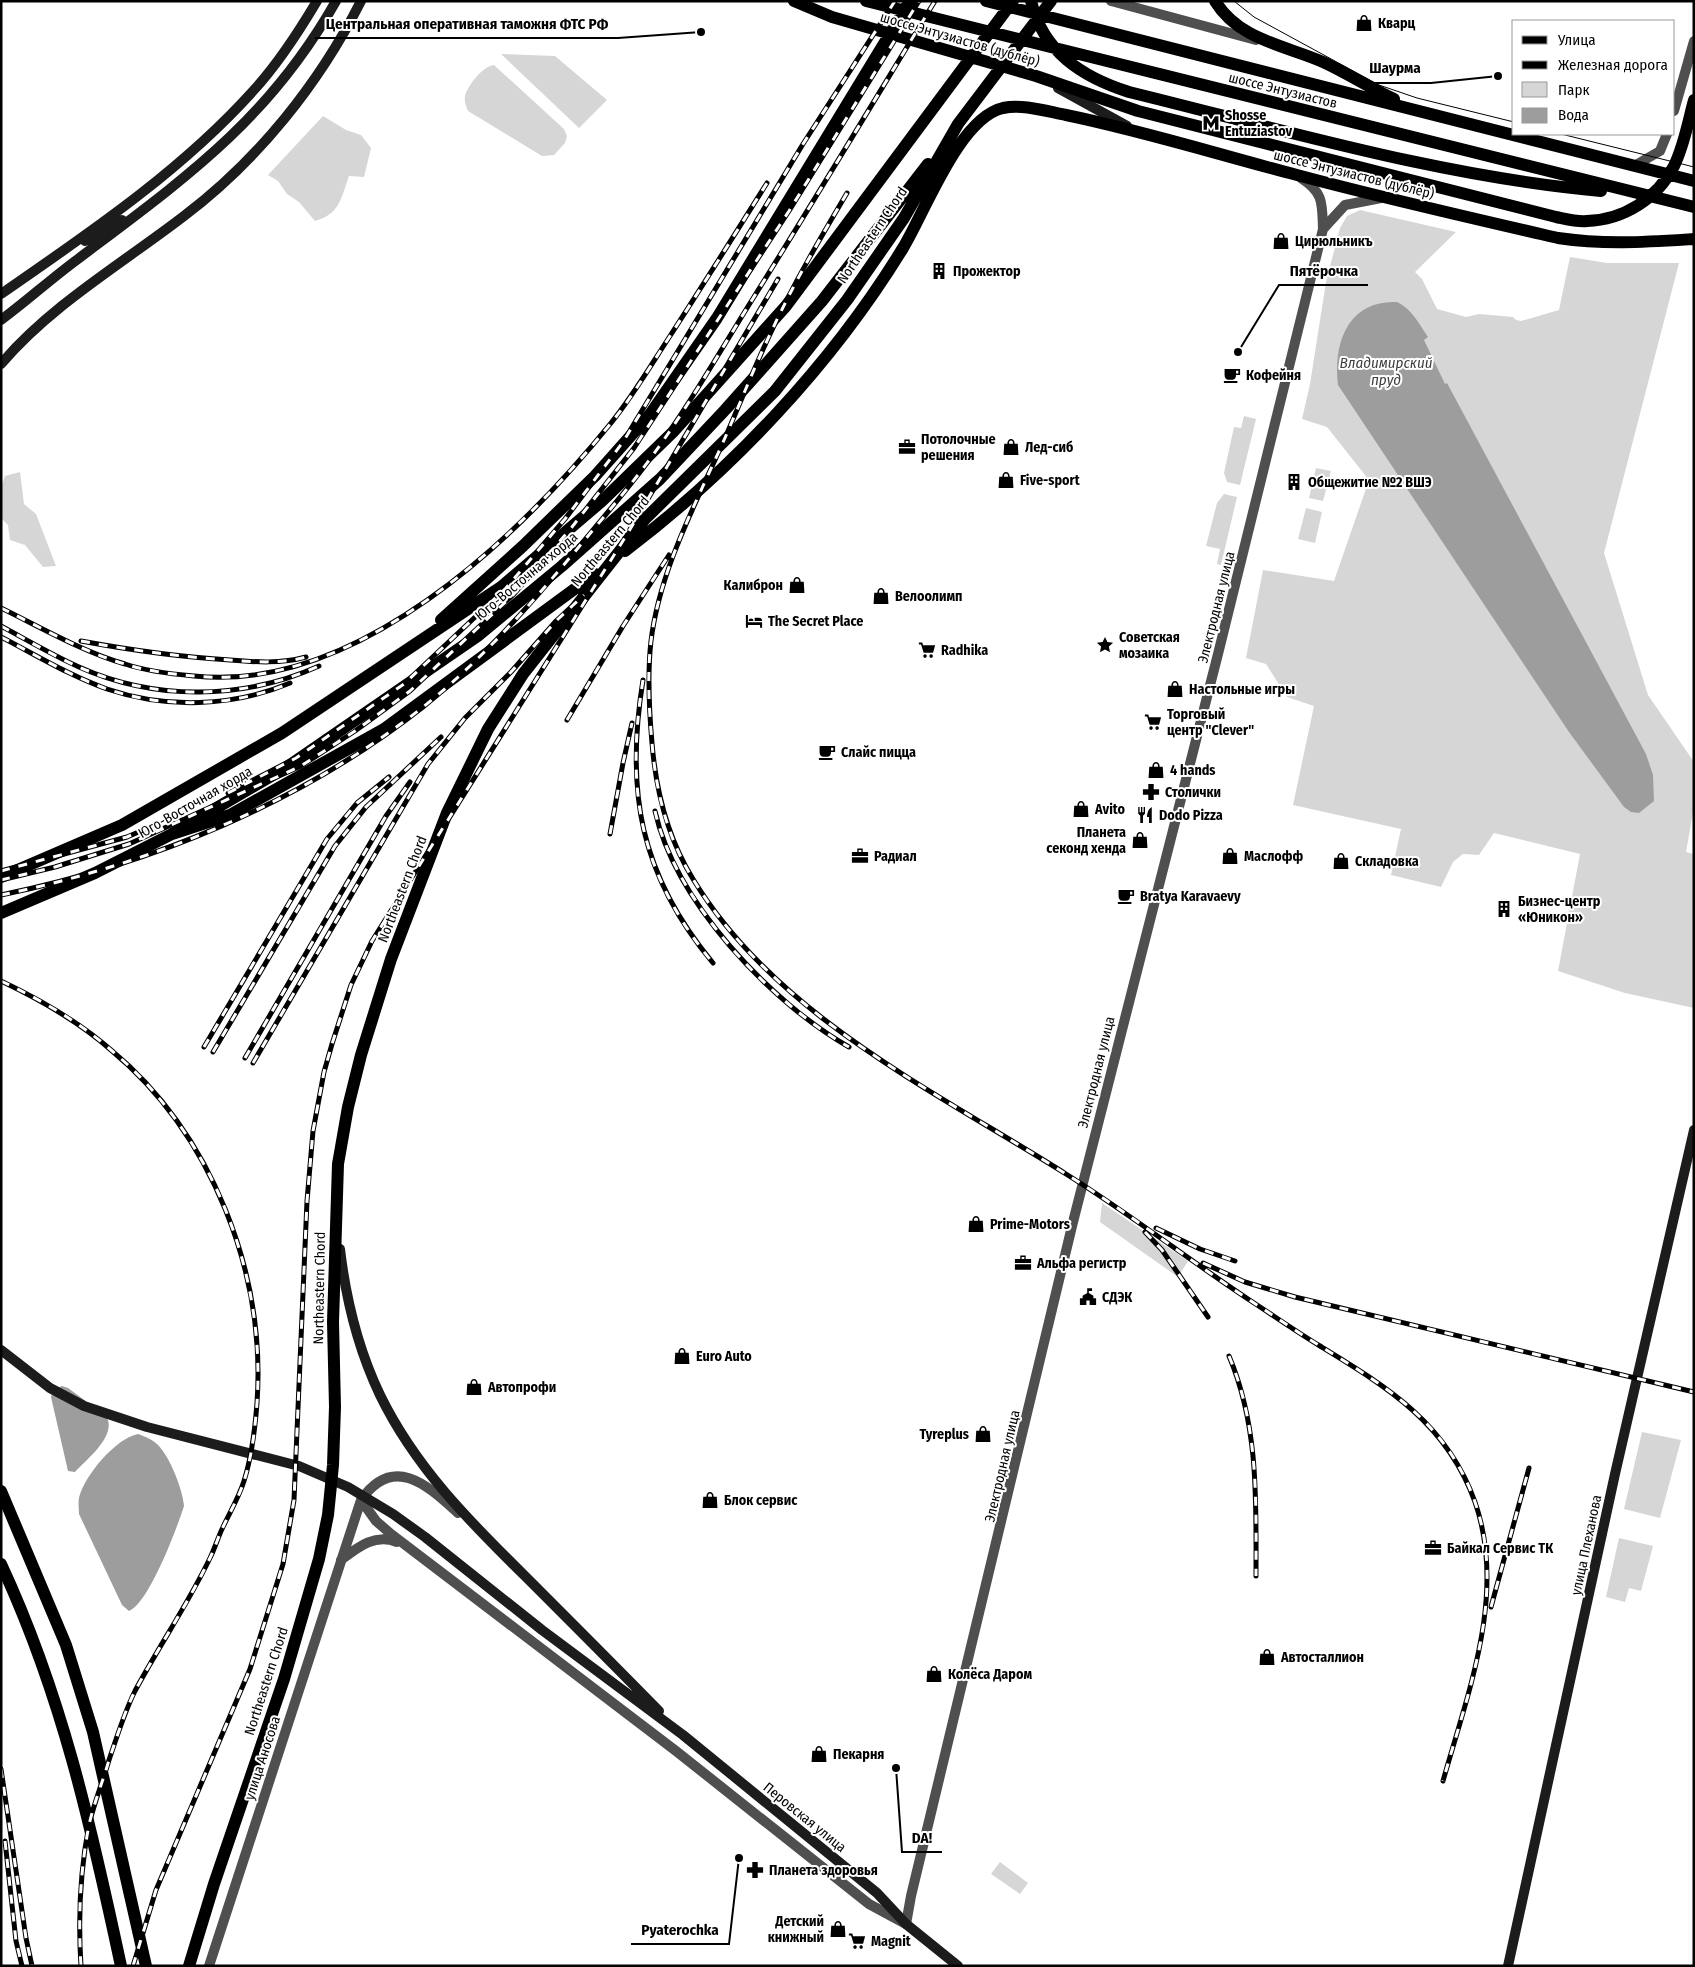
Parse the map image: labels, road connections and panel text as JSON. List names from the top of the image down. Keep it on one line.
{"streets":{"main road":["шоссе Энтузиастов (дублёр)","шоссе Энтузиастов","Northeastern Chord","Юго-Восточная хорда","улица Плеханова","Перовская улица"],"street":["Электродная улица","улица Аносова"]},"crossings":[["шоссе Энтузиастов (дублёр)","Электродная улица"],["Northeastern Chord","Юго-Восточная хорда"],["Электродная улица","Перовская улица"],["улица Аносова","Перовская улица"]],"water":["Владимирский пруд"],"places":{"shop":["Кварц","Цирюльникъ","Лед-сиб","Five-sport","Калиброн","Велоолимп","Настольные игры","4 hands","Avito","Планета секонд хенда","Маслофф","Складовка","Prime-Motors","Euro Auto","Автопрофи","Tyreplus","Блок сервис","Автосталлион","Колёса Даром","Пекарня","Детский книжный"],"other":["Центральная оперативная таможня ФТС РФ","Шаурма","Пятёрочка","DA!","Pyaterochka"],"metro station":["Shosse Entuziastov"],"building":["Прожектор","Общежитие №2 ВШЭ","Бизнес-центр «Юникон»"],"cafe":["Кофейня","Слайс пицца","Bratya Karavaevy"],"office":["Потолочные решения","Радиал","Альфа регистр","Байкал Сервис ТК"],"hotel":["The Secret Place"],"place":["Советская мозаика"],"supermarket":["Radhika","Торговый центр \"Clever\"","Magnit"],"pharmacy":["Столички","Планета здоровья"],"restaurant":["Dodo Pizza"],"public building":["СДЭК"]},"legend":["Улица","Железная дорога","Парк","Вода"]}
